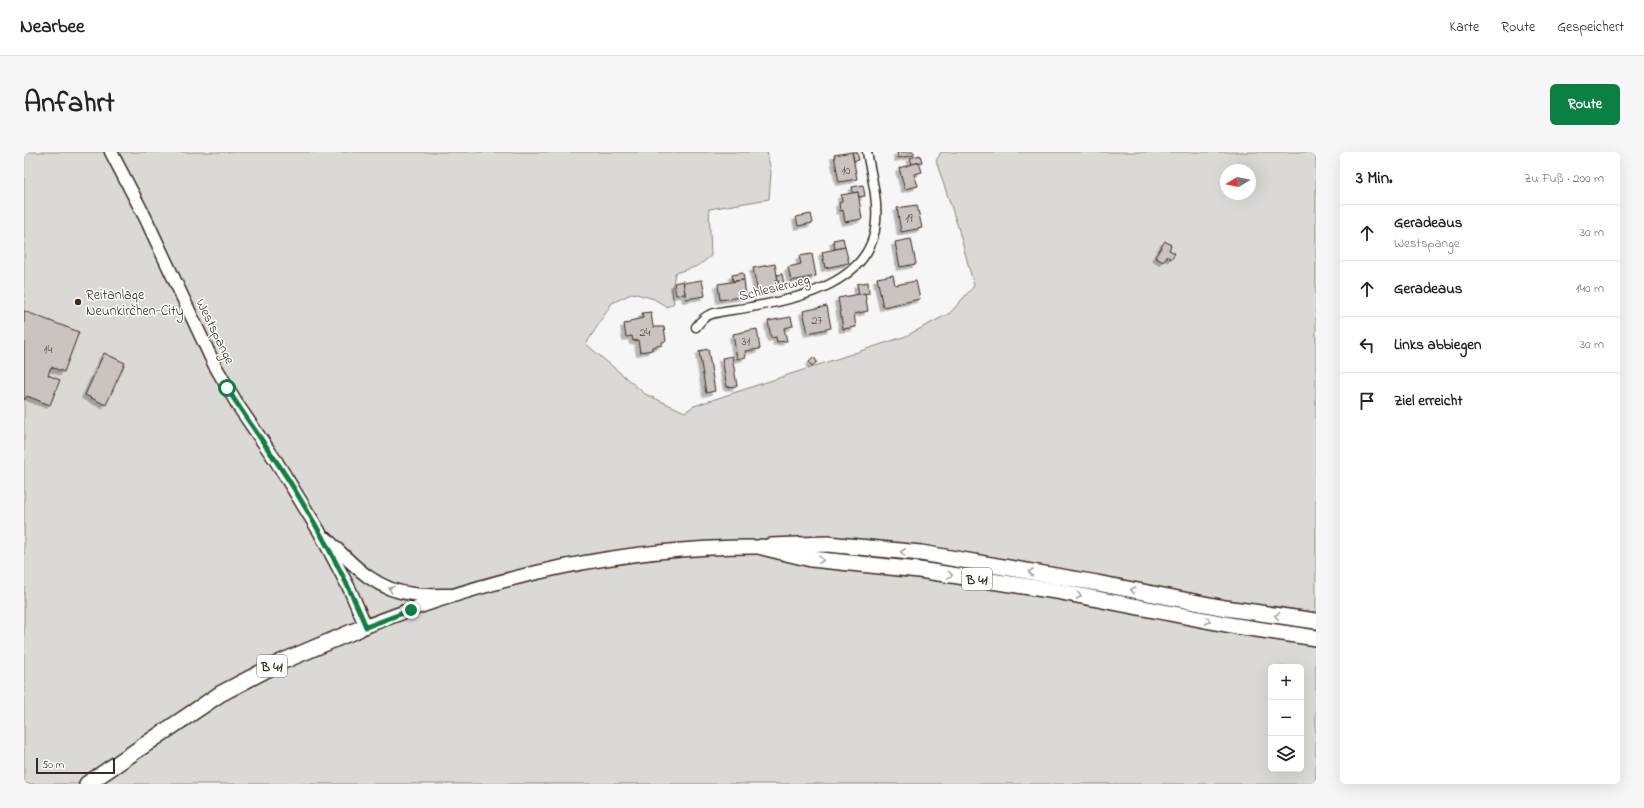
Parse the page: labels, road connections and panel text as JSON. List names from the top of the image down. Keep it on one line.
{"streets":{"highway":["B 41"],"main road":["Westspange"],"street":["Schlesierweg"]},"places":["Reitanlage Neunkirchen-City"],"house_numbers":["10","19","27","24","31","14"],"scale_bar":"50 m","north":"left","page":{"header":"Nearbee","nav":["Karte","Route","Gespeichert"],"title":"Anfahrt","buttons":"Route","heading":["3 Min.","Zu Fuß · 200 m"],"list":[["Geradeaus","Westspange","30 m"],["Geradeaus","140 m"],["Links abbiegen","30 m"],"Ziel erreicht"],"map_buttons":["+","−"],"scale":"50 m"}}
